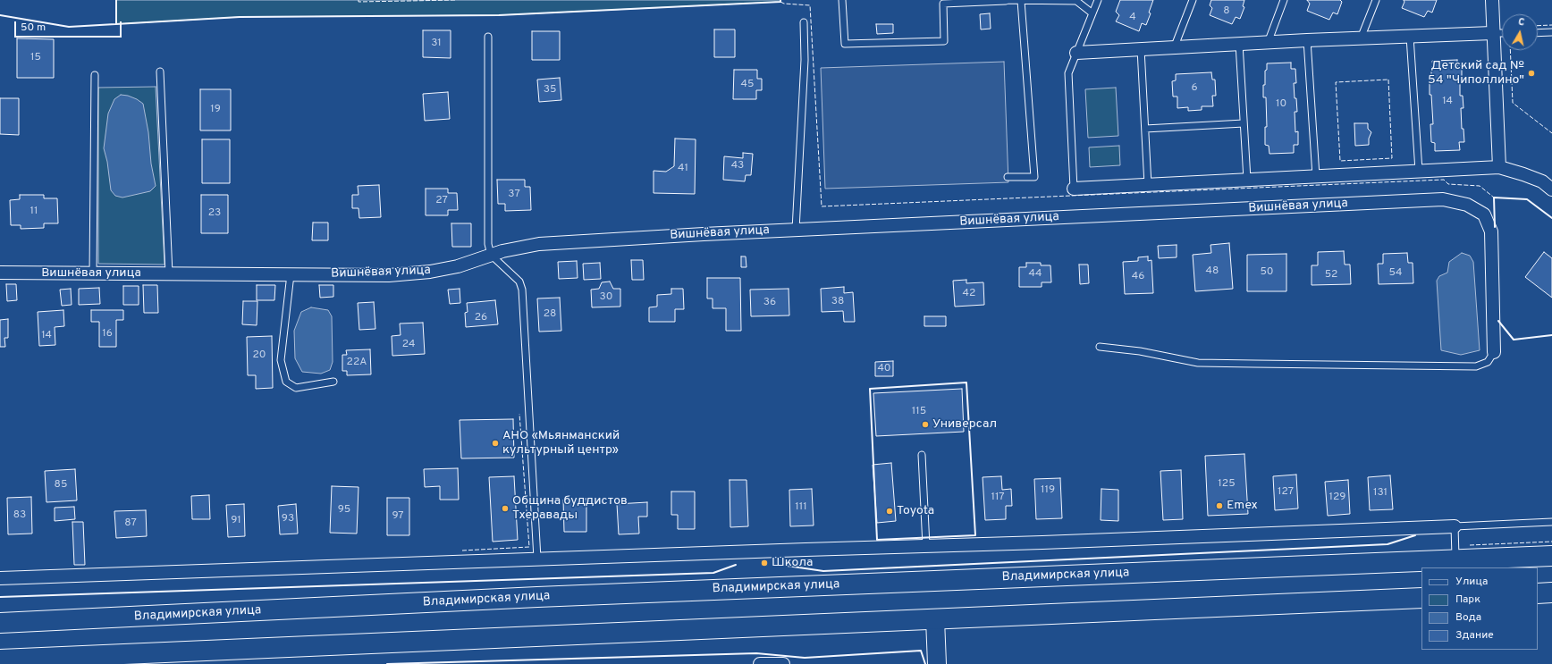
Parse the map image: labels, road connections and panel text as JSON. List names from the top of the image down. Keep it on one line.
{"streets":{"highway":["Владимирская улица"],"street":["Вишнёвая улица"]},"places":["Детский сад № 54 \"Чиполлино\"","Универсал","АНО «Мьянманский культурный центр»","Emex","Община буддистов Тхеравады","Toyota","Школа"],"house_numbers":["8","4","31","15","45","6","35","14","10","19","43","41","37","27","11","23","48","50","54","44","52","46","42","30","38","36","28","26","16","14","24","20","22А","40","115","125","85","119","127","131","117","129","111","95","83","97","93","91","87"],"legend":["Улица","Парк","Вода","Здание"],"scale_bar":"50 m","north":"top"}
